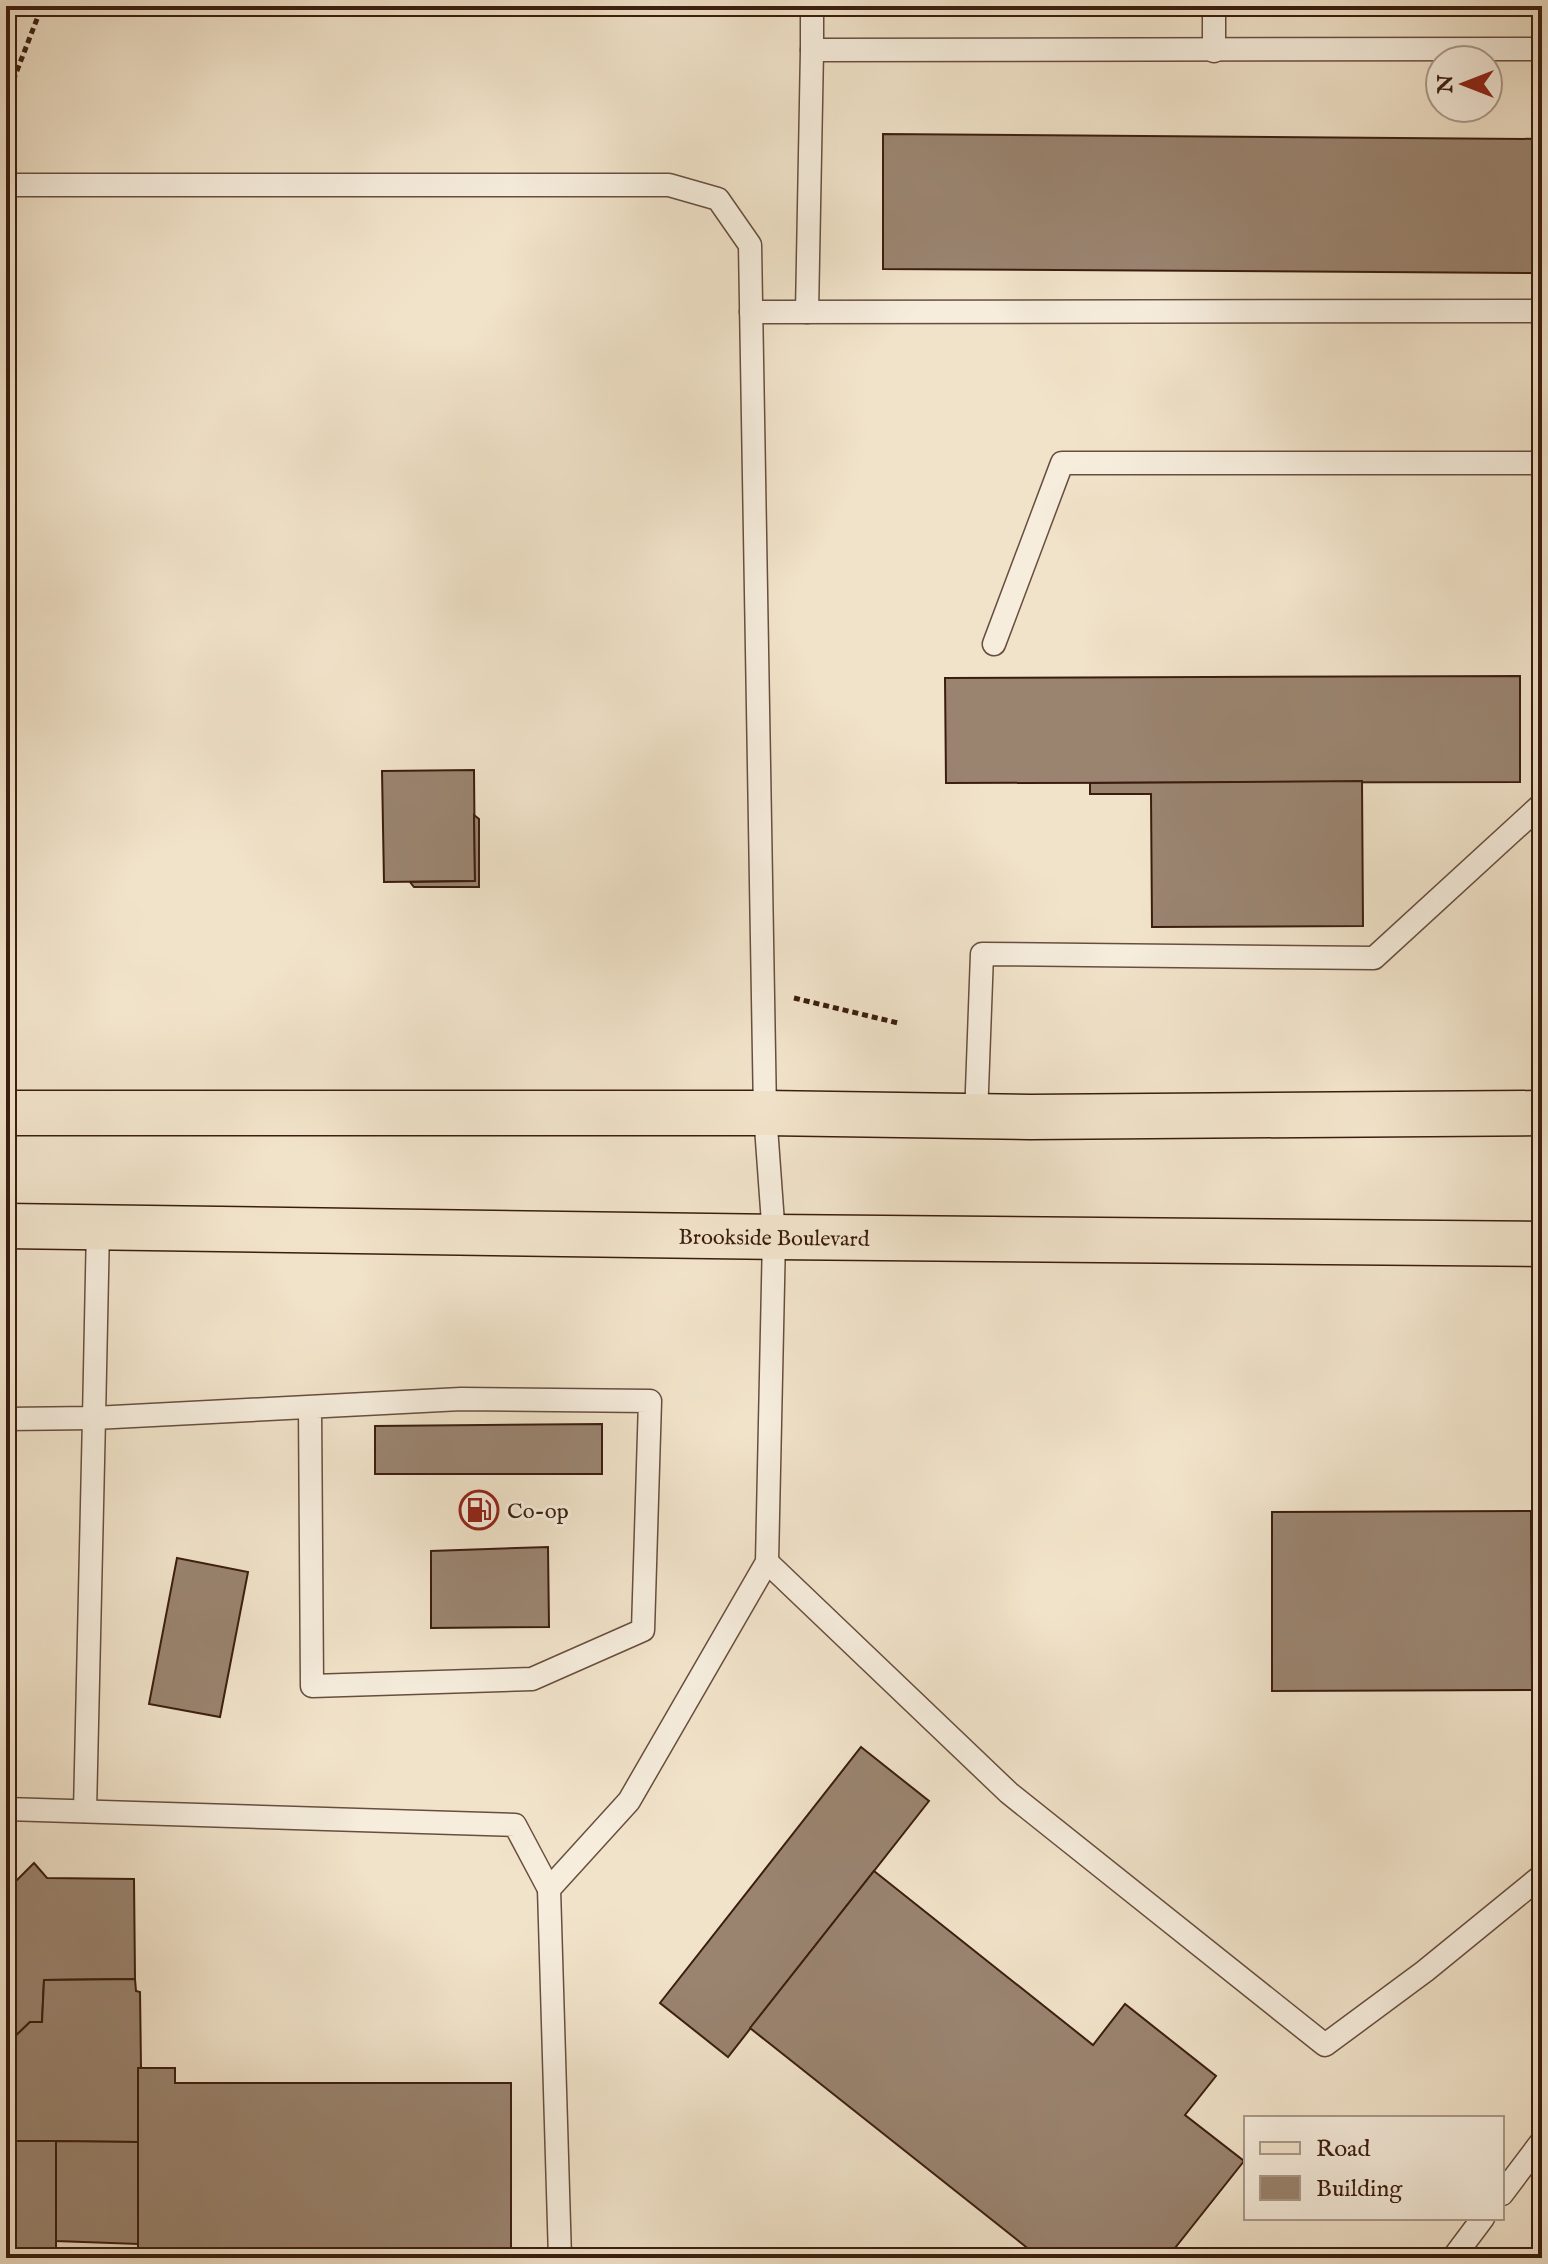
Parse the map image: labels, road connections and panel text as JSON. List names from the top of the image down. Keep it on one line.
{"streets":{"main road":["Brookside Boulevard"]},"places":{"fuel station":["Co-op"]},"legend":["Road","Building"],"north":"left"}
